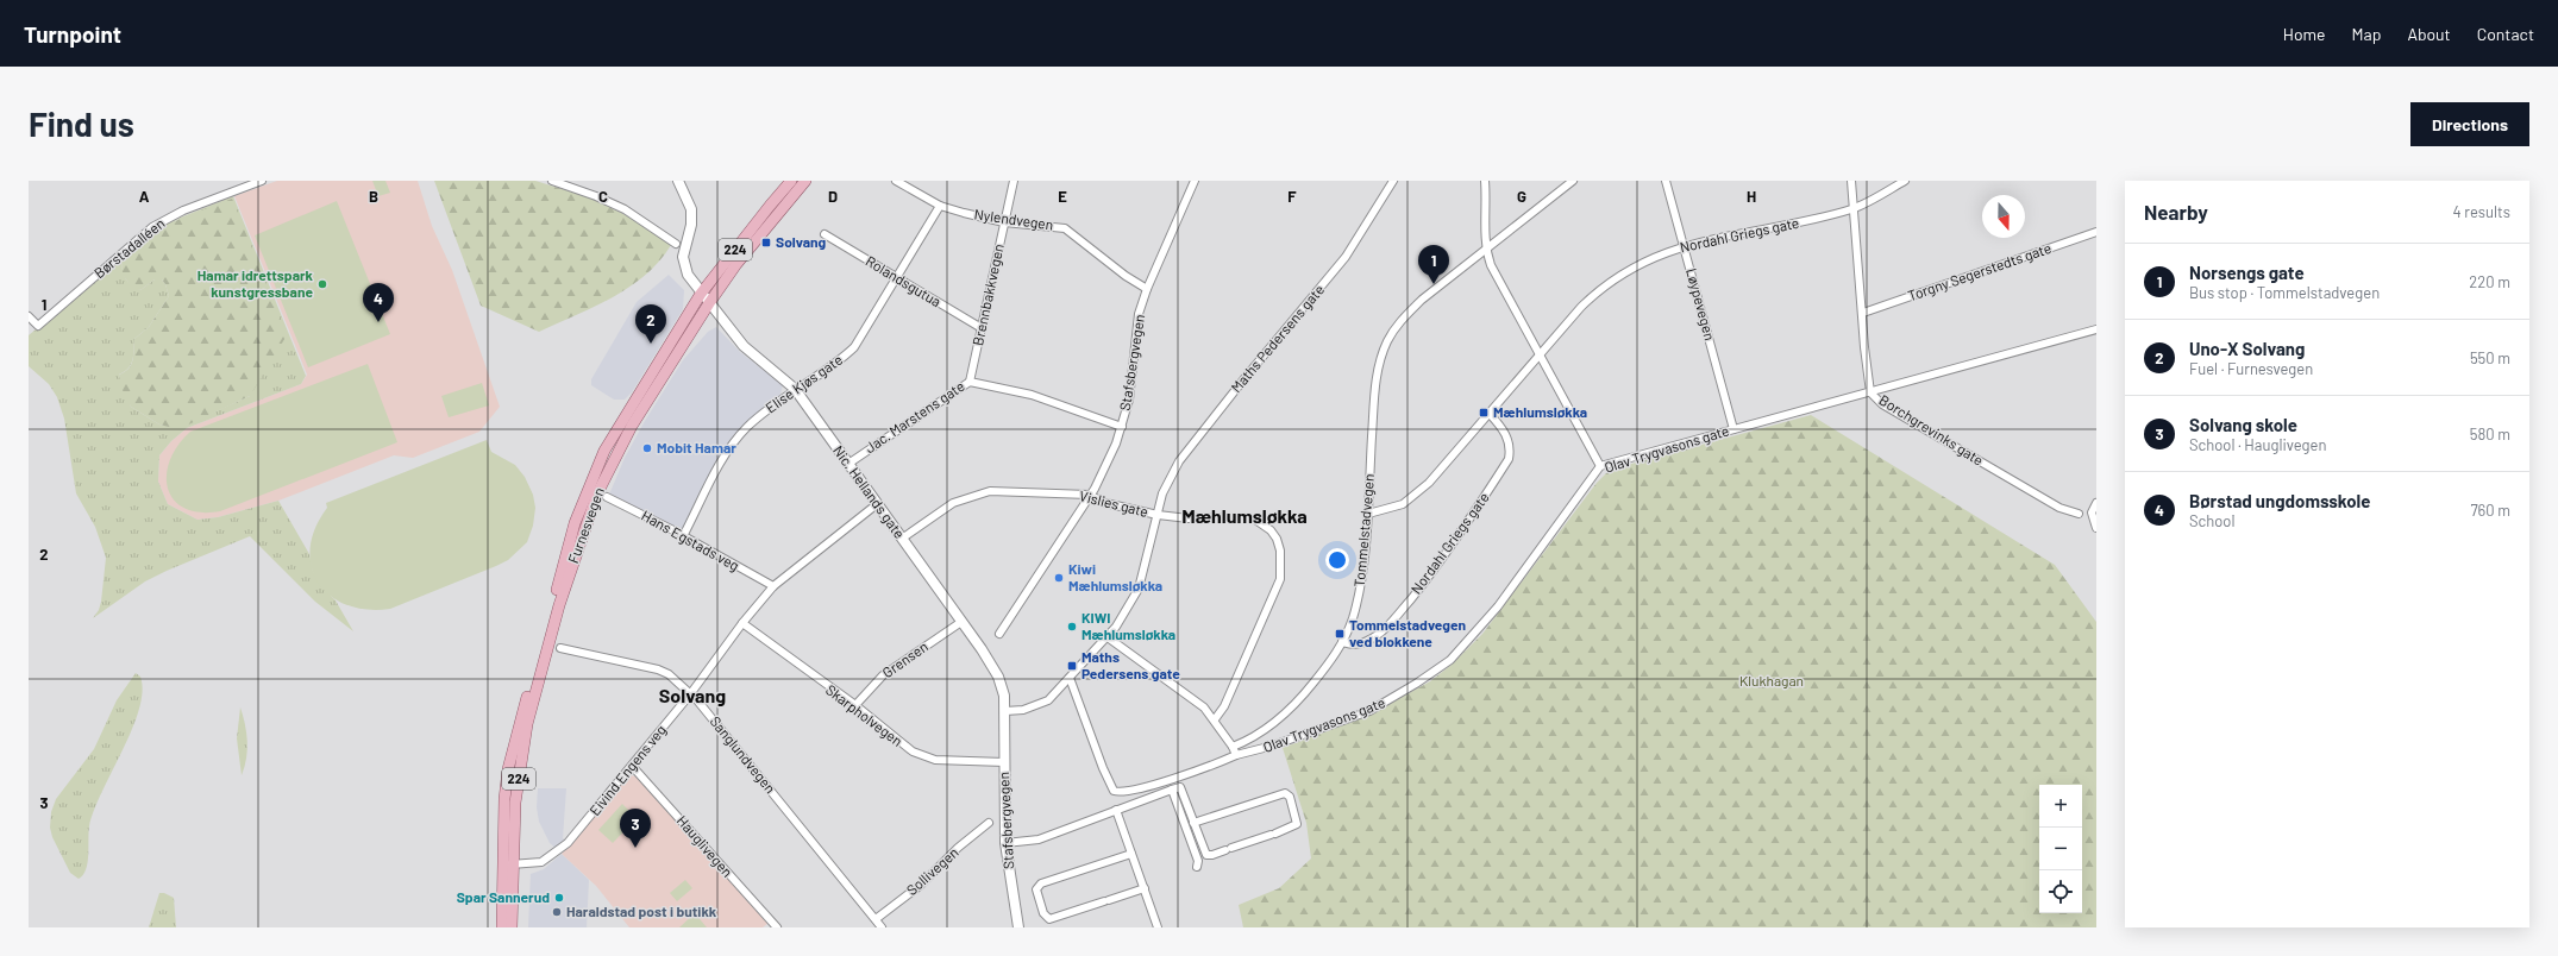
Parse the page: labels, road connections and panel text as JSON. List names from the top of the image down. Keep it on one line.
{"streets":{"main road":["224","Stafsbergvegen","Nic. Hellands gate","Furnesvegen"],"street":["Nylendvegen","Nordahl Griegs gate","Børstadalléen","Torgny Segerstedts gate","Rolandsgutua","Brennbakkvegen","Løypevegen","Maths Pedersens gate","Elise Kjøs gate","Jac. Marstens gate","Borchgrevinks gate","Olav Trygvasons gate","Vislies gate","Tommelstadvegen","Hans Egstads veg","Grensen","Skarpholvegen","Sanglundvegen","Eivind Engens veg","Hauglivegen","Sollivegen"]},"crossings":[["Nylendvegen","Brennbakkvegen"],["Nylendvegen","Stafsbergvegen"],["Nylendvegen","Elise Kjøs gate"],["Nordahl Griegs gate","Løypevegen"],["Nordahl Griegs gate","Borchgrevinks gate"],["Nordahl Griegs gate","Tommelstadvegen"],["Torgny Segerstedts gate","Borchgrevinks gate"],["Rolandsgutua","Brennbakkvegen"],["Rolandsgutua","Elise Kjøs gate"],["Brennbakkvegen","Jac. Marstens gate"],["Løypevegen","Olav Trygvasons gate"],["Maths Pedersens gate","Stafsbergvegen"],["Maths Pedersens gate","Olav Trygvasons gate"],["Maths Pedersens gate","Nic. Hellands gate"],["Maths Pedersens gate","Vislies gate"],["Stafsbergvegen","Jac. Marstens gate"],["Stafsbergvegen","Nic. Hellands gate"],["Stafsbergvegen","Vislies gate"],["Stafsbergvegen","Skarpholvegen"],["Elise Kjøs gate","Nic. Hellands gate"],["Elise Kjøs gate","Hans Egstads veg"],["Jac. Marstens gate","Nic. Hellands gate"],["Borchgrevinks gate","Olav Trygvasons gate"],["Nic. Hellands gate","Vislies gate"],["Nic. Hellands gate","Furnesvegen"],["Nic. Hellands gate","Grensen"],["Nic. Hellands gate","Eivind Engens veg"],["Furnesvegen","Eivind Engens veg"],["Hans Egstads veg","Eivind Engens veg"],["Grensen","Skarpholvegen"],["Skarpholvegen","Eivind Engens veg"],["Sanglundvegen","Eivind Engens veg"],["Sanglundvegen","Sollivegen"],["Eivind Engens veg","Hauglivegen"]],"districts":["Mæhlumsløkka","Solvang"],"parks":["Klukhagan"],"places":{"transit":["Solvang","Mæhlumsløkka","Tommelstadvegen ved blokkene","Maths Pedersens gate"],"other":["Hamar idrettspark kunstgressbane","Mobit Hamar","Kiwi Mæhlumsløkka","KIWI Mæhlumsløkka","Spar Sannerud","Haraldstad post i butikk"]},"north":"bottom","page":{"header":"Turnpoint","nav":["Home","Map","About","Contact"],"buttons":"Directions","title":"Find us","heading":["Nearby","4 results"],"list":[{"mark":"1","name":"Norsengs gate","note":"Bus stop · Tommelstadvegen","value":"220 m"},{"mark":"2","name":"Uno-X Solvang","note":"Fuel · Furnesvegen","value":"550 m"},{"mark":"3","name":"Solvang skole","note":"School · Hauglivegen","value":"580 m"},{"mark":"4","name":"Børstad ungdomsskole","note":"School","value":"760 m"}],"pins":["1","4","2","3"],"map_buttons":["+","−"]},"grid":{"columns":["A","B","C","D","E","F","G","H"],"rows":["1","2","3"]}}
